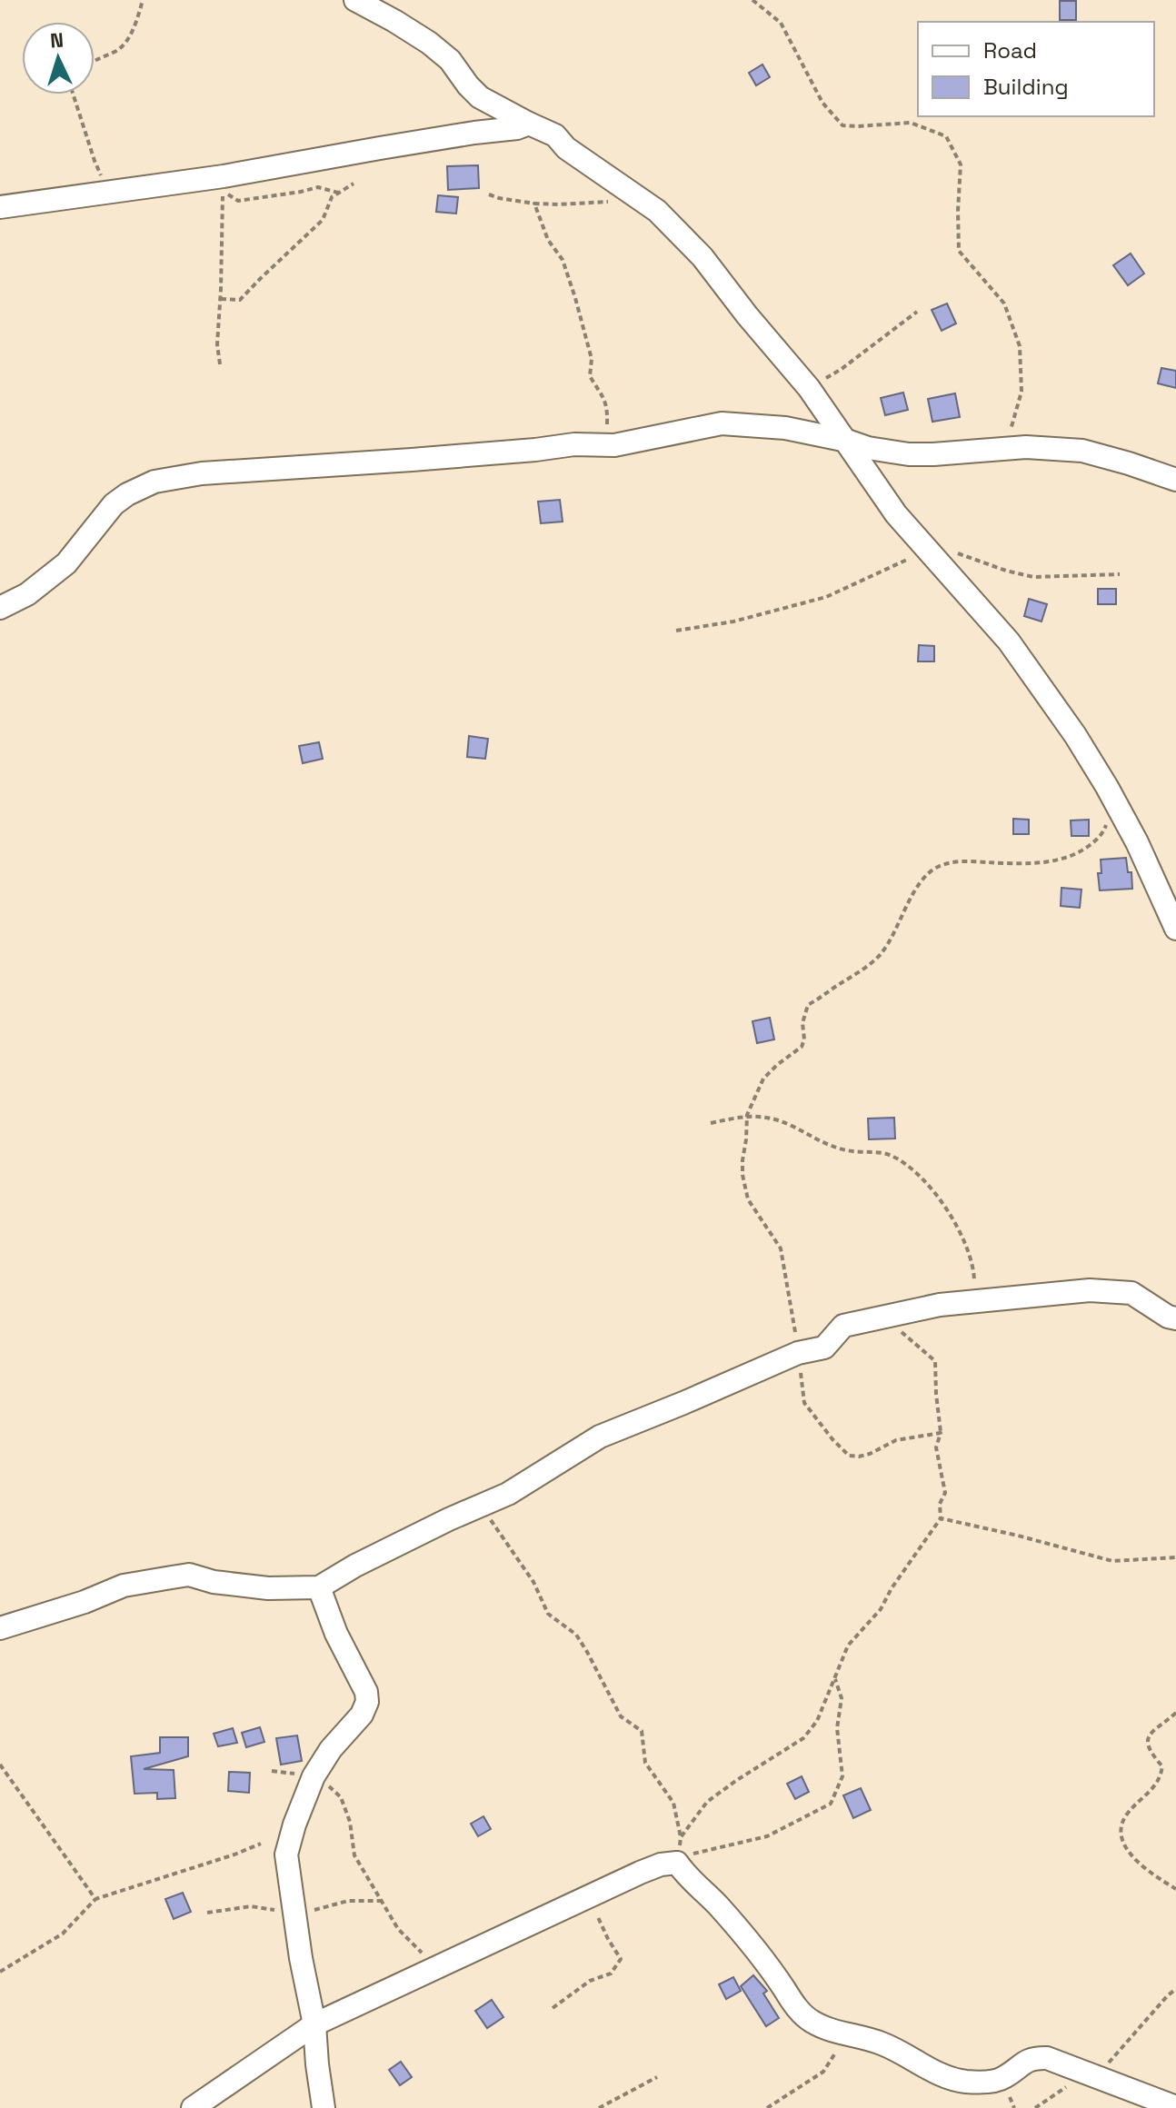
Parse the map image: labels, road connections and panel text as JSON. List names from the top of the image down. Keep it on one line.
{"legend":["Road","Building"],"north":"top"}
